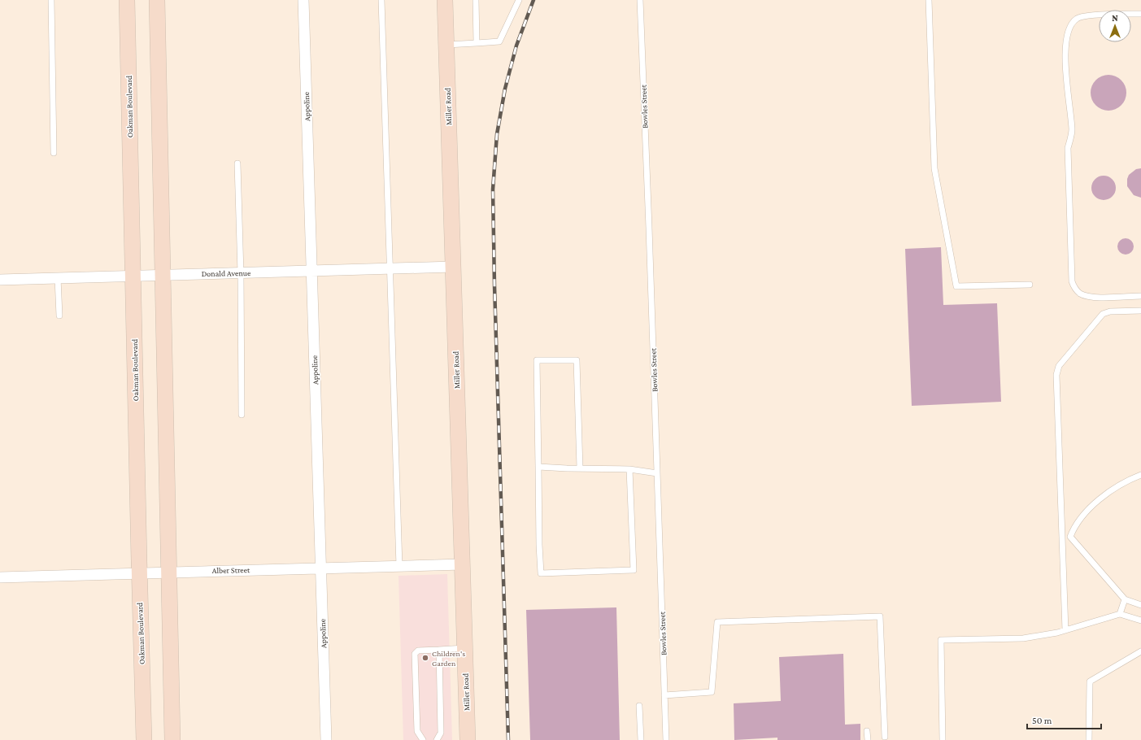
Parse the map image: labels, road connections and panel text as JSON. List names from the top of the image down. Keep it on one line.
{"streets":{"street":["Oakman Boulevard","Appoline","Miller Road","Donald Avenue","Alber Street"],"lane":["Bowles Street"]},"crossings":[["Oakman Boulevard","Donald Avenue"],["Oakman Boulevard","Alber Street"],["Appoline","Donald Avenue"],["Appoline","Alber Street"],["Miller Road","Donald Avenue"],["Miller Road","Alber Street"]],"places":["Children's Garden"],"scale_bar":"50 m","north":"top"}
